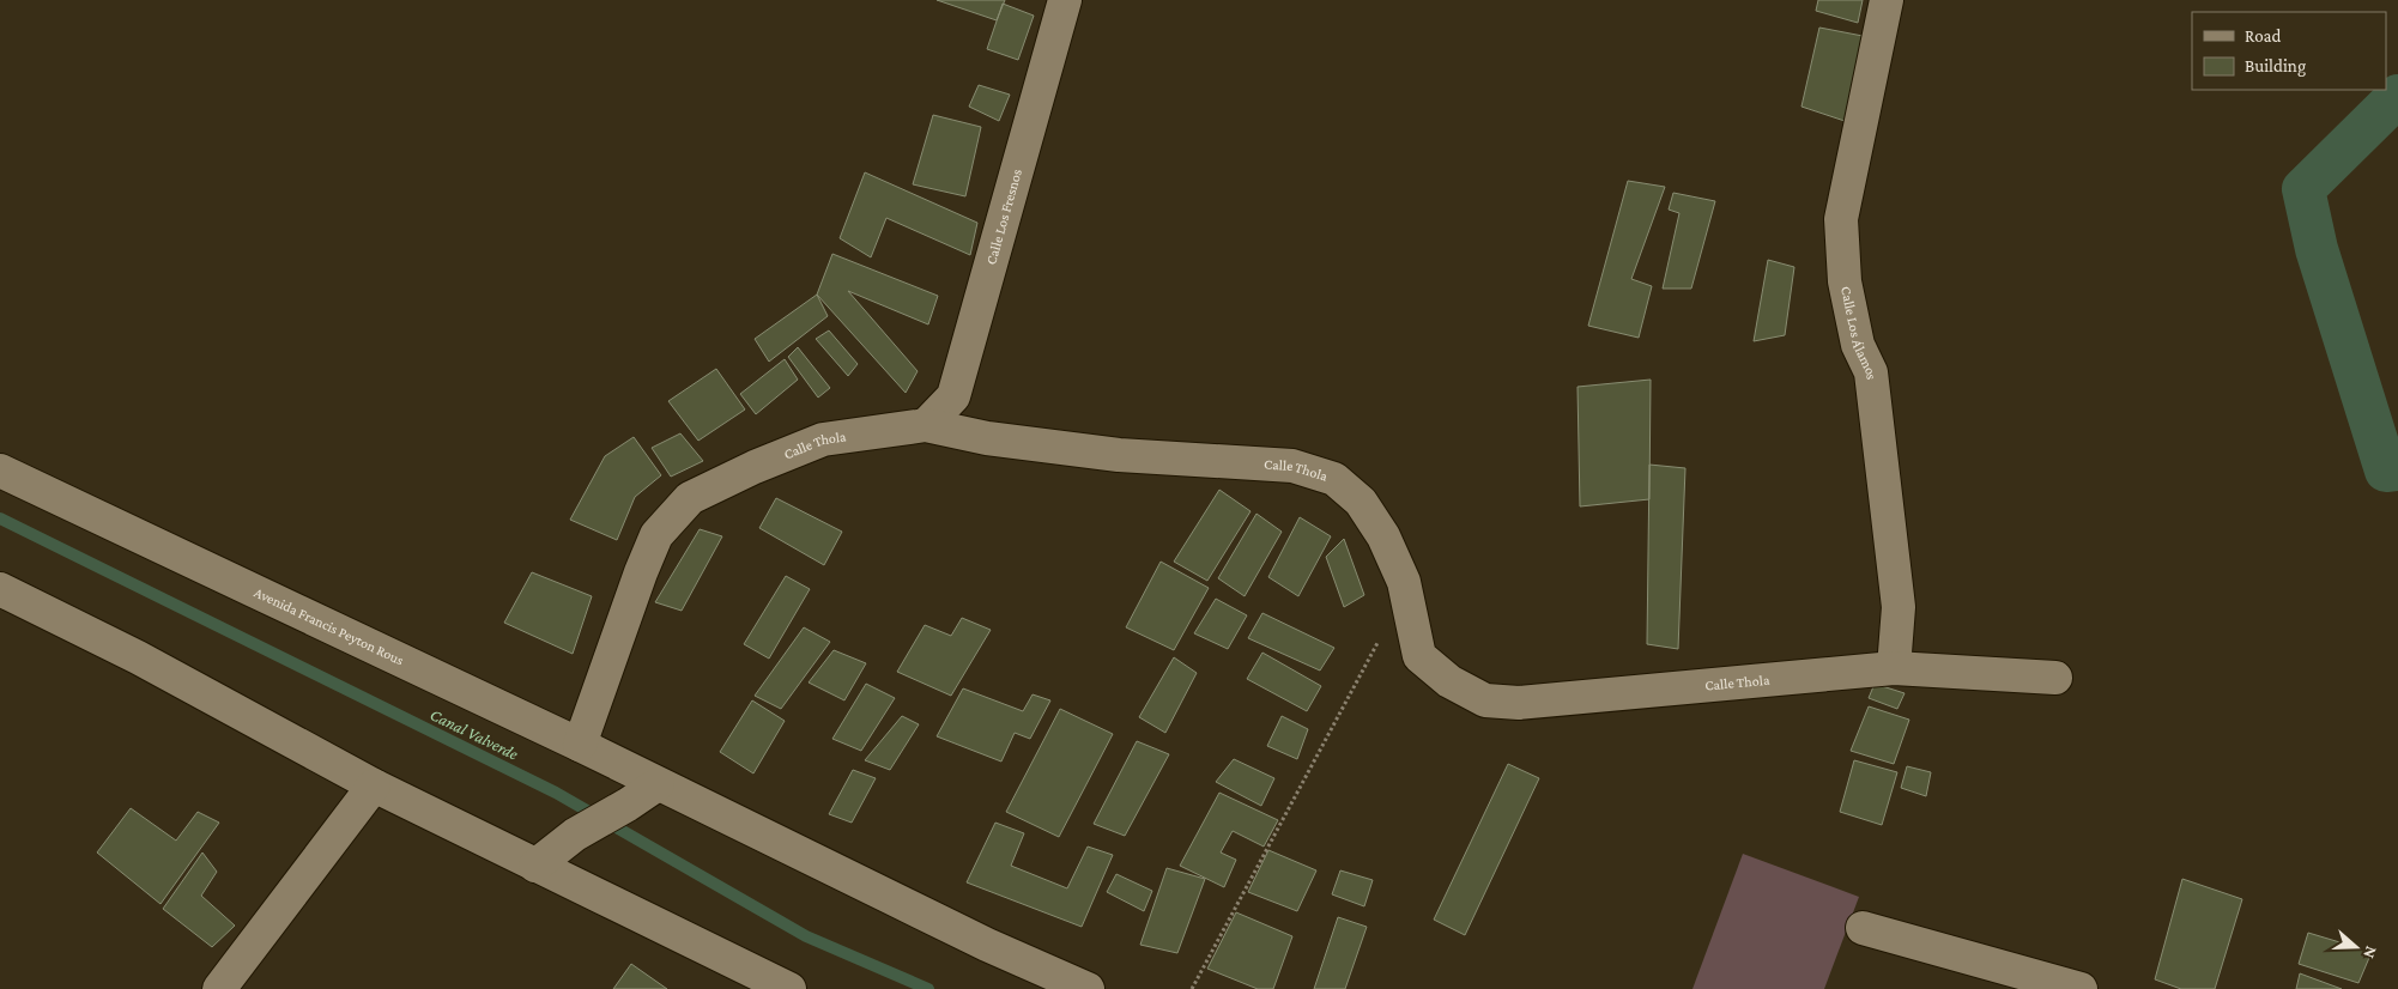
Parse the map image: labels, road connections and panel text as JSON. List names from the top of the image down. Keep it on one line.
{"streets":{"street":["Calle Los Fresnos","Calle Los Álamos","Calle Thola","Avenida Francis Peyton Rous"]},"crossings":[["Calle Los Fresnos","Calle Thola"],["Calle Los Álamos","Calle Thola"],["Calle Thola","Avenida Francis Peyton Rous"]],"water":["Canal Valverde"],"legend":["Road","Building"],"north":"right"}
